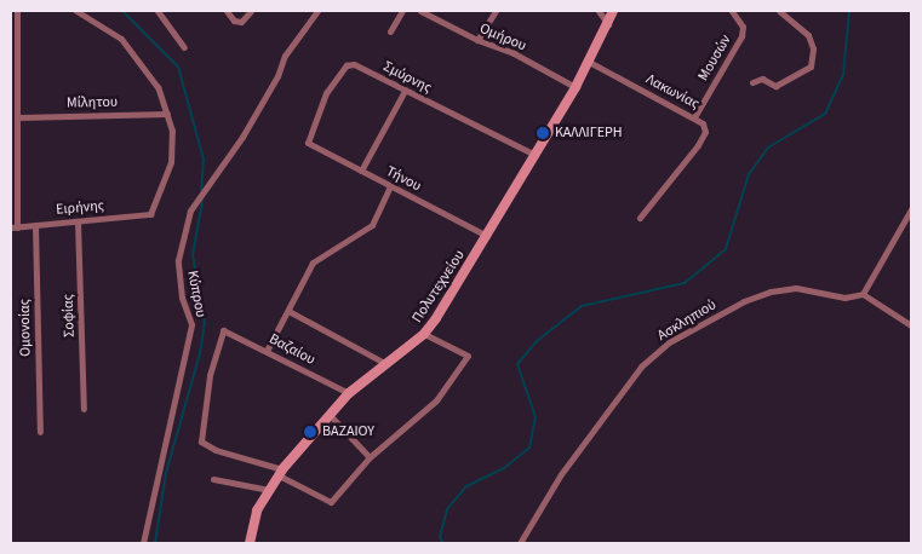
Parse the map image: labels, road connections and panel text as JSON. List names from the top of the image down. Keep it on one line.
{"streets":{"street":["Ομήρου","Μουσών","Σμύρνης","Λακωνίας","Μίλητου","Τήνου","Ειρήνης","Πολυτεχνείου","Κύπρου","Σοφίας","Ασκληπιού","Ομονοίας","Βαζαίου"]},"crossings":[["Ομήρου","Πολυτεχνείου"],["Μουσών","Λακωνίας"],["Σμύρνης","Τήνου"],["Σμύρνης","Πολυτεχνείου"],["Λακωνίας","Πολυτεχνείου"],["Μίλητου","Ειρήνης"],["Τήνου","Πολυτεχνείου"],["Ειρήνης","Σοφίας"],["Ειρήνης","Ομονοίας"],["Πολυτεχνείου","Βαζαίου"]],"places":["ΚΑΛΛΙΓΕΡΗ","ΒΑΖΑΙΟΥ"]}
